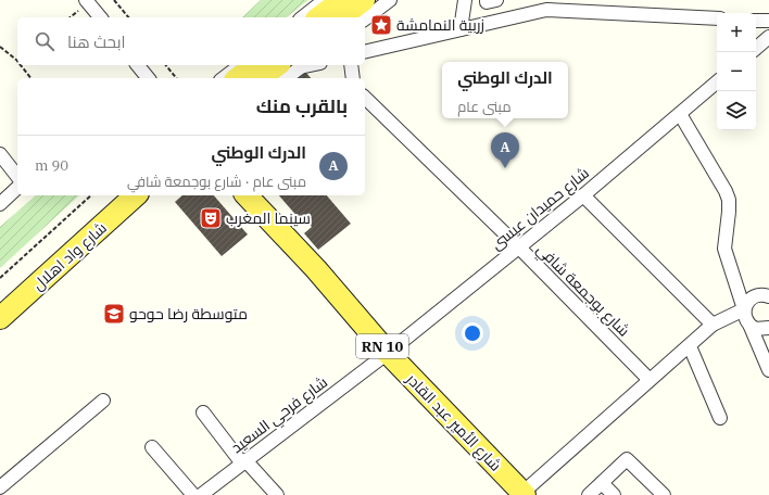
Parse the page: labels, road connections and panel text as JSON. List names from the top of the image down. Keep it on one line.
{"streets":{"main road":["شارع واد اهلال","RN 10","شارع الأمير عبد القادر"],"street":["شارع حميدان عيسى","شارع بوجمعة شافي","شارع فرحي السعيد"]},"crossings":[["شارع حميدان عيسى","شارع بوجمعة شافي"],["شارع حميدان عيسى","شارع فرحي السعيد"],["شارع حميدان عيسى","شارع الأمير عبد القادر"],["شارع فرحي السعيد","شارع الأمير عبد القادر"]],"places":{"place":["زربية النمامشة"],"theatre":["سينما المغرب"],"school or university":["متوسطة رضا حوحو"]},"page":{"map_buttons":["+","−"],"search":"ابحث هنا","popup":["الدرك الوطني","مبنى عام"],"heading":"بالقرب منك","pins":"A","list":[{"mark":"A","name":"الدرك الوطني","note":"مبنى عام · شارع بوجمعة شافي","value":"90 m"}]}}
